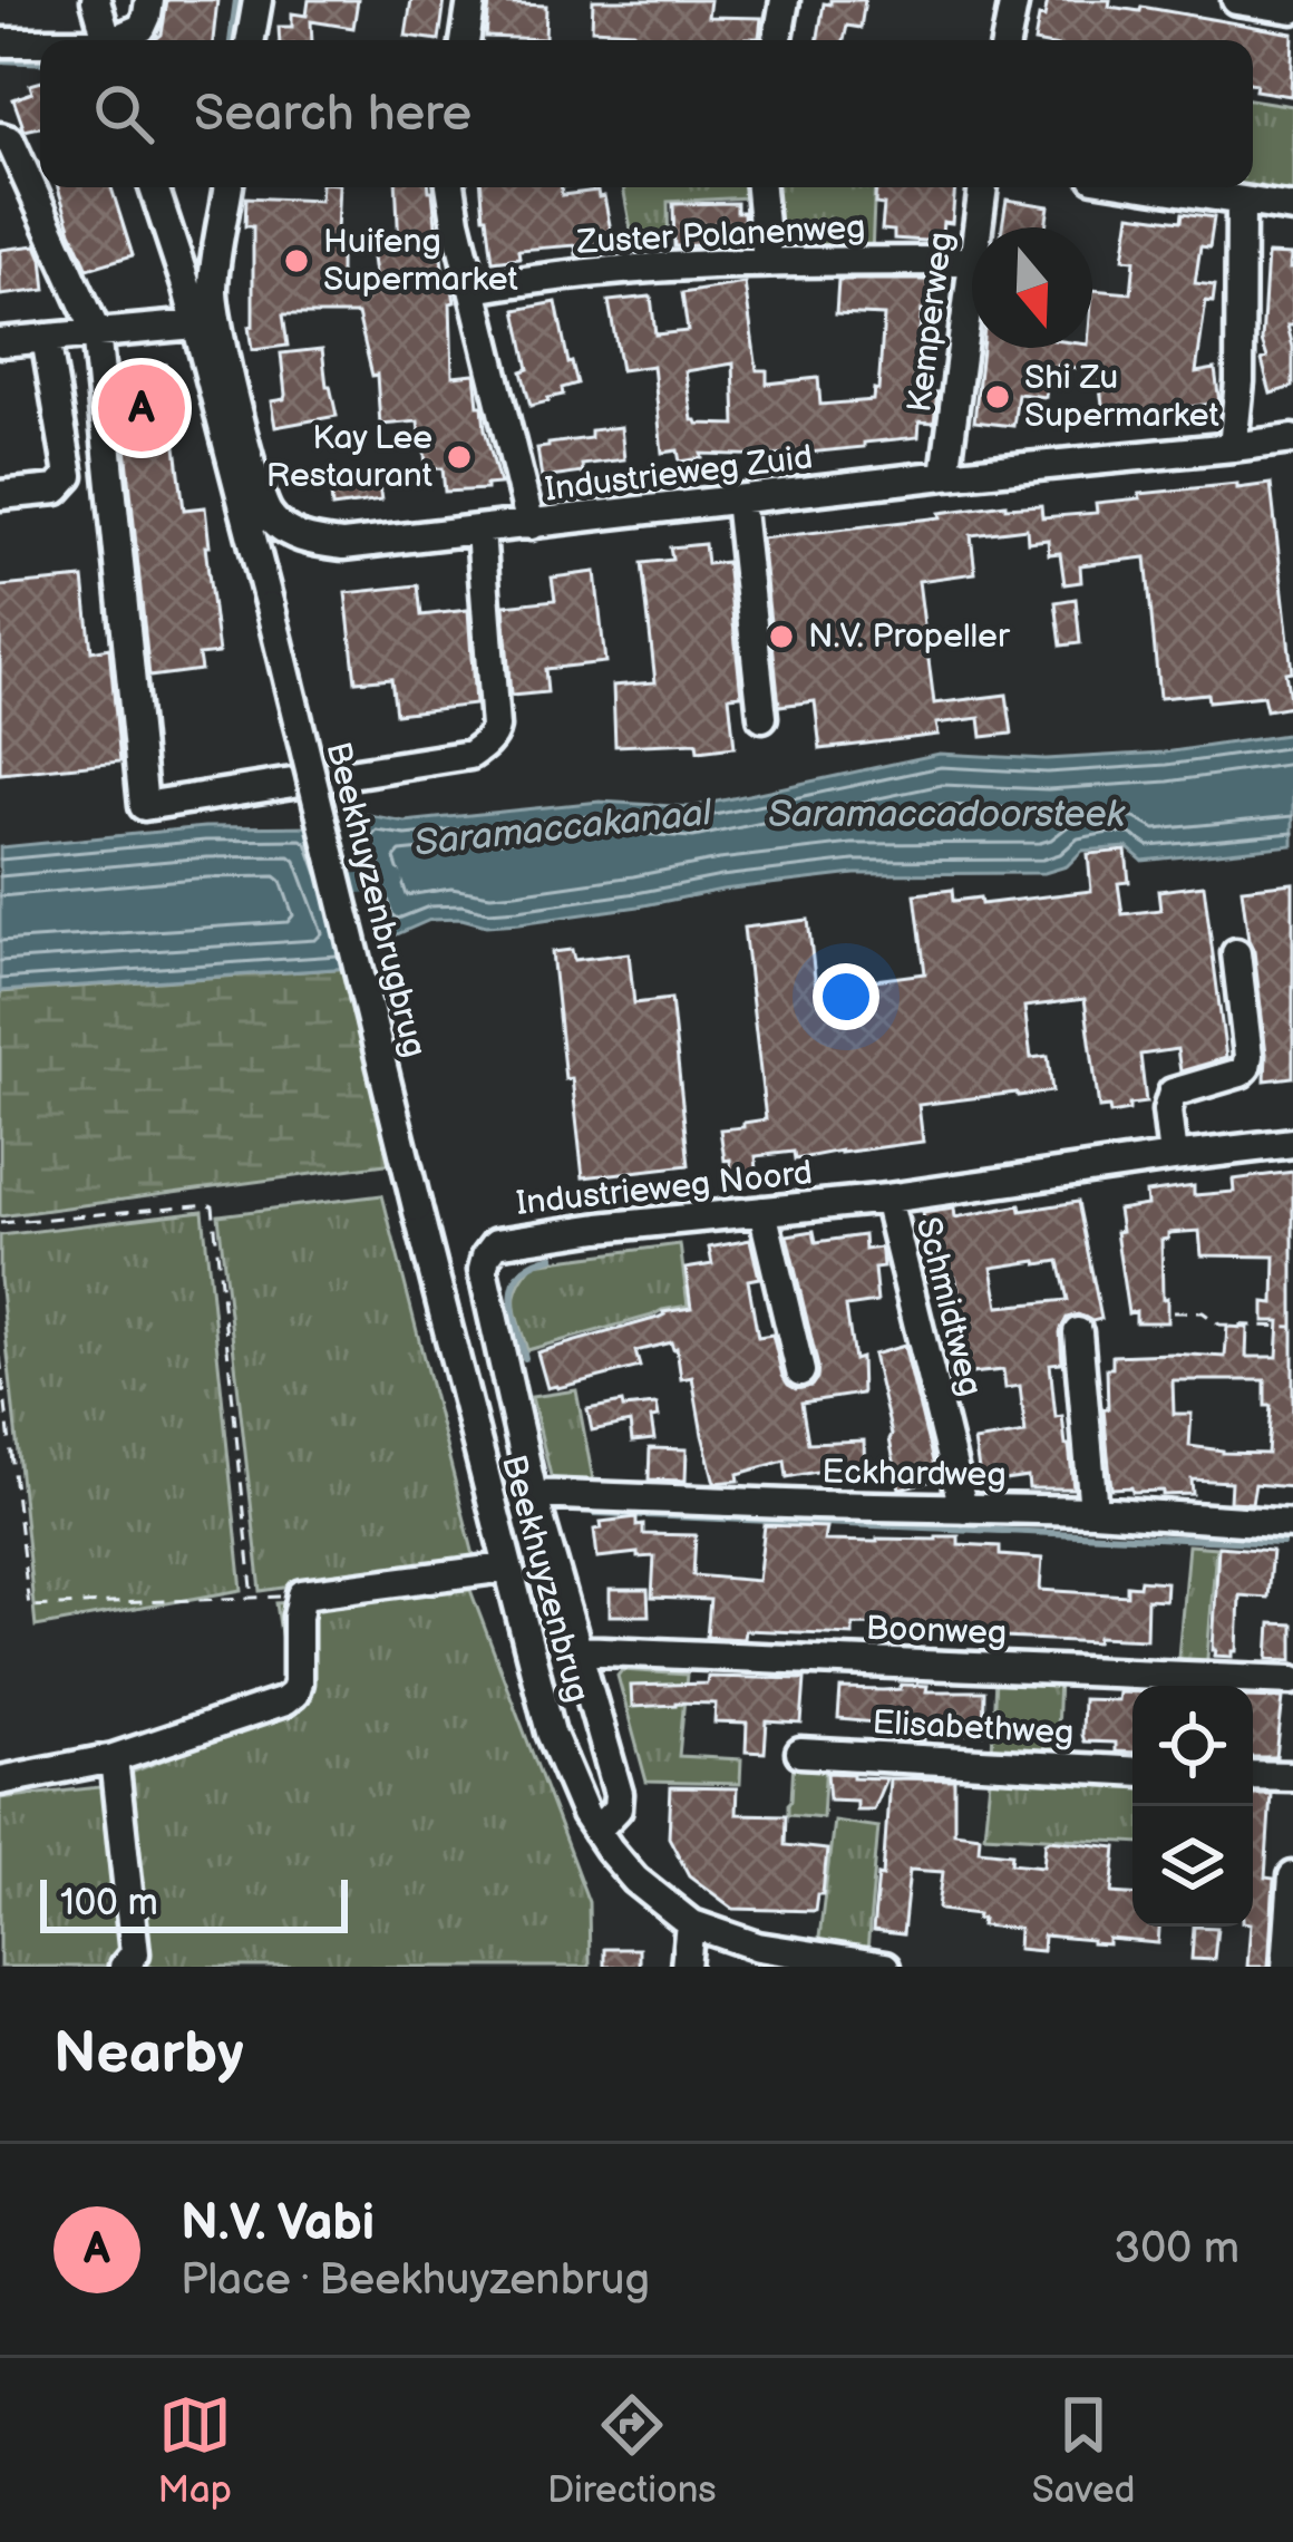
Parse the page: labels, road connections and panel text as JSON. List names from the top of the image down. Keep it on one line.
{"streets":{"street":["Zuster Polanenweg","Kemperweg","Industrieweg Zuid","Beekhuyzenbrugbrug","Industrieweg Noord","Schmidtweg","Eckhardweg","Beekhuyzenbrug","Boonweg","Elisabethweg"]},"crossings":[["Zuster Polanenweg","Kemperweg"],["Kemperweg","Industrieweg Zuid"],["Industrieweg Zuid","Beekhuyzenbrugbrug"],["Beekhuyzenbrugbrug","Beekhuyzenbrug"],["Industrieweg Noord","Schmidtweg"],["Industrieweg Noord","Eckhardweg"],["Industrieweg Noord","Beekhuyzenbrug"],["Industrieweg Noord","Boonweg"],["Schmidtweg","Eckhardweg"]],"water":["Saramaccadoorsteek","Saramaccakanaal"],"places":["Huifeng Supermarket","Shi Zu Supermarket","Kay Lee Restaurant","N.V. Propeller"],"scale_bar":"100 m","north":"bottom","page":{"search":"Search here","pins":"A","scale":"100 m","heading":"Nearby","list":[{"mark":"A","name":"N.V. Vabi","note":"Place · Beekhuyzenbrug","value":"300 m"}],"nav":["Map","Directions","Saved"]}}
